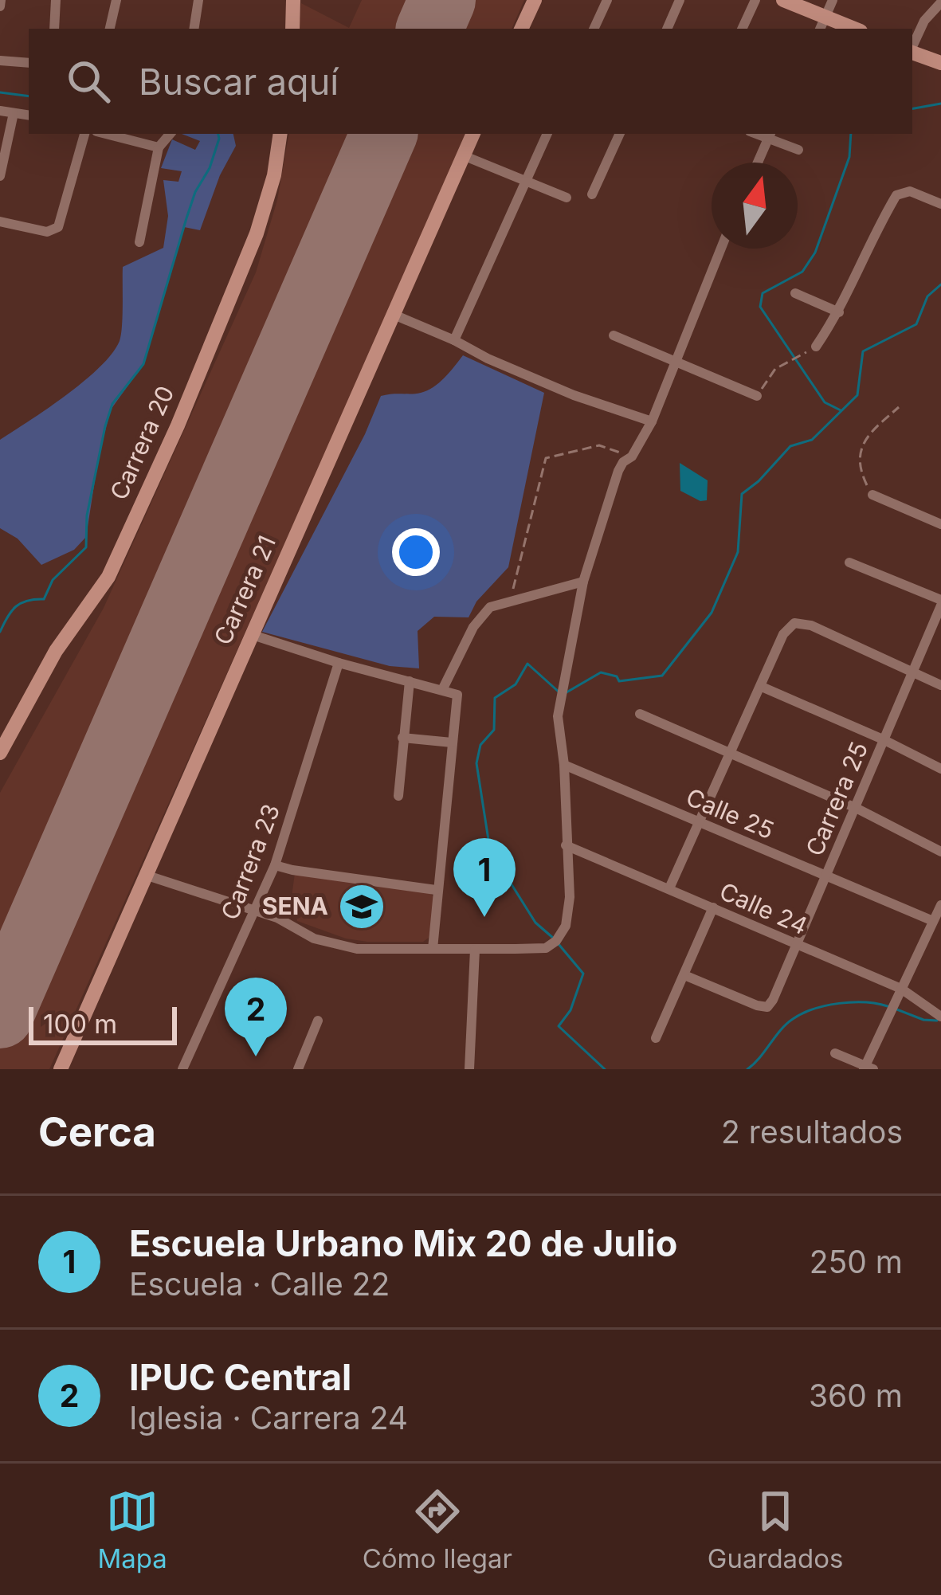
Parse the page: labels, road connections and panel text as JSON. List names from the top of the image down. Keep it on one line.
{"streets":{"street":["Carrera 20","Carrera 21","Carrera 25","Calle 25","Carrera 23","Calle 24"]},"crossings":[["Carrera 25","Calle 25"],["Carrera 25","Calle 24"]],"places":{"school or university":["SENA"]},"scale_bar":"100 m","north":"top","page":{"search":"Buscar aquí","pins":["1","2"],"scale":"100 m","heading":["Cerca","2 resultados"],"list":[{"mark":"1","name":"Escuela Urbano Mix 20 de Julio","note":"Escuela · Calle 22","value":"250 m"},{"mark":"2","name":"IPUC Central","note":"Iglesia · Carrera 24","value":"360 m"}],"nav":["Mapa","Cómo llegar","Guardados"]}}
